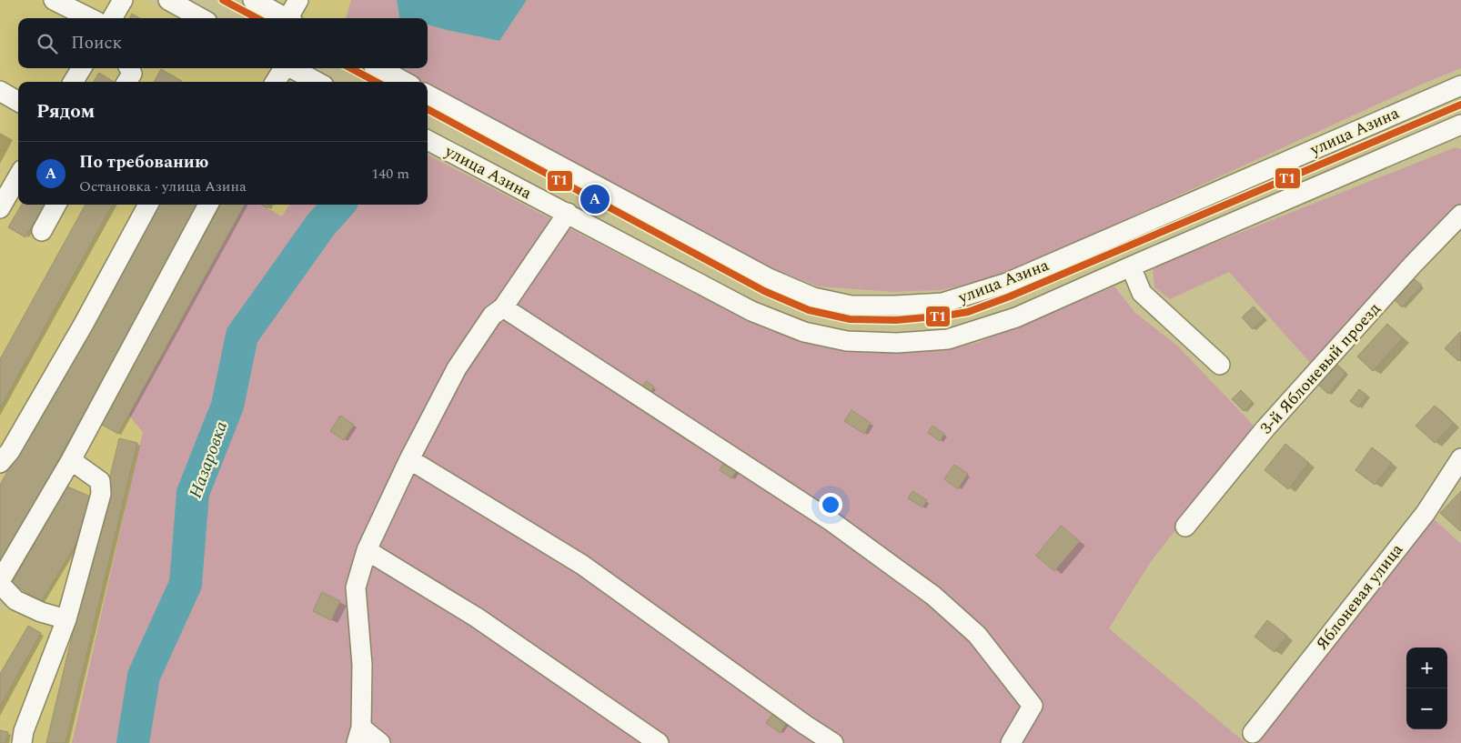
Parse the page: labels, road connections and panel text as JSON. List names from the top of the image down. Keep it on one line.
{"streets":{"street":["улица Азина","3-й Яблоневый проезд","Яблоневая улица"]},"water":["Назаровка"],"lines":["transit line T1"],"page":{"search":"Поиск","heading":"Рядом","list":[{"mark":"A","name":"По требованию","note":"Остановка · улица Азина","value":"140 m"}],"pins":"A","map_buttons":["+","−"]}}
